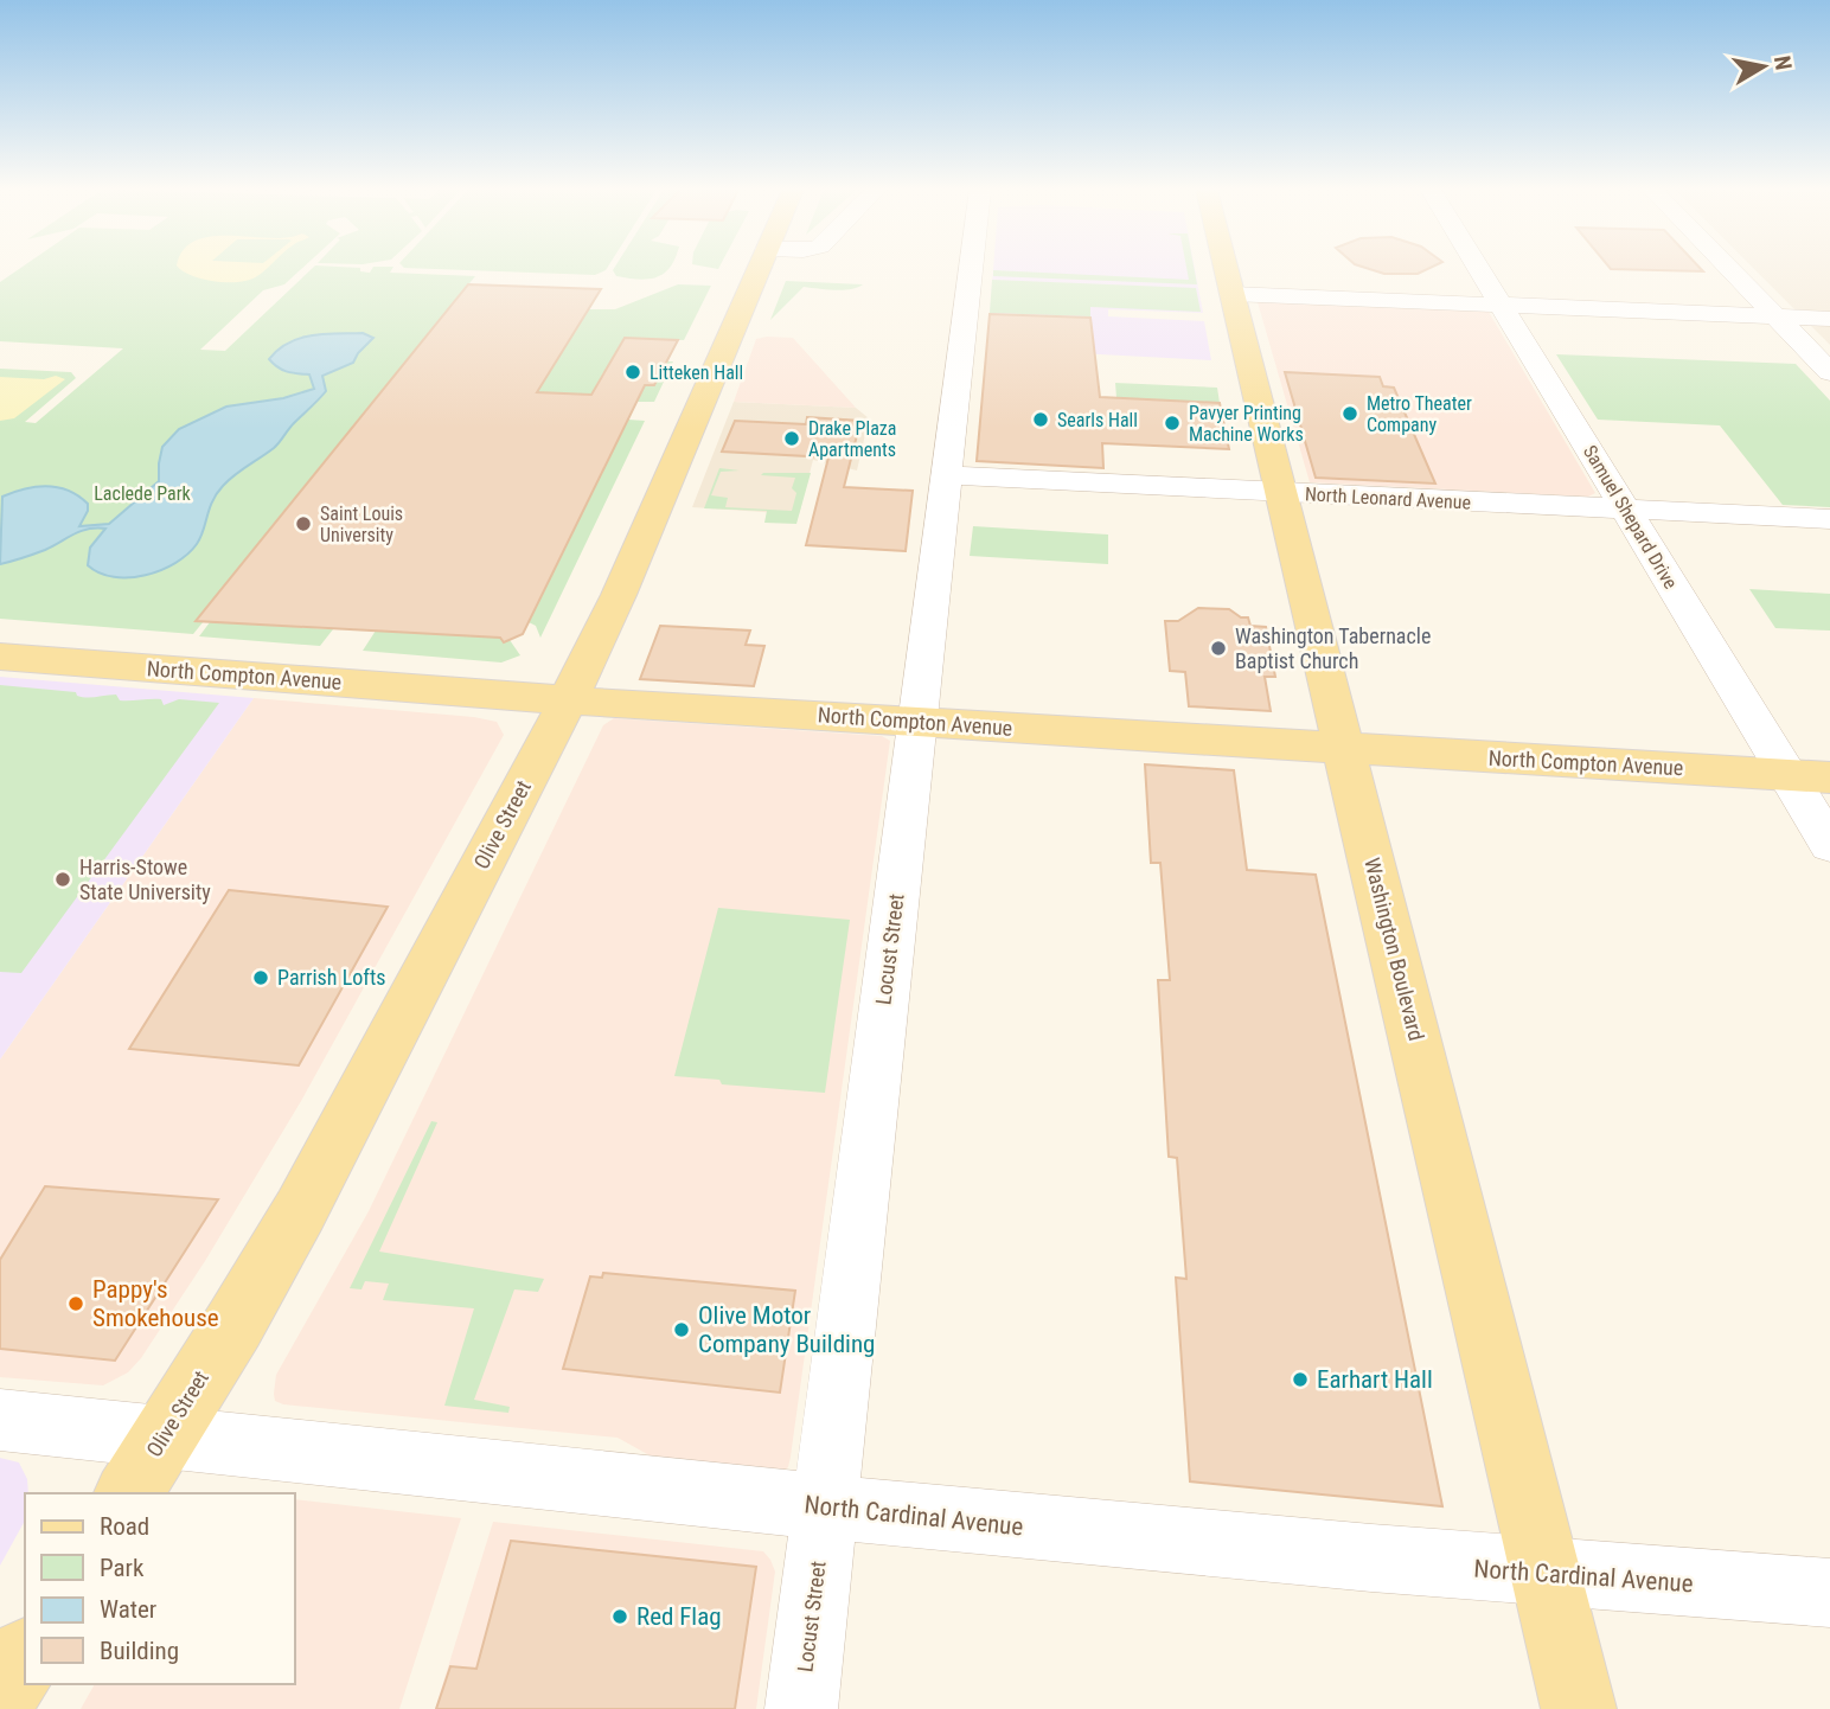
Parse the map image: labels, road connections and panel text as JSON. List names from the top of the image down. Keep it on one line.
{"streets":{"main road":["North Compton Avenue","Olive Street","Washington Boulevard"],"street":["North Leonard Avenue","Samuel Shepard Drive","Locust Street","North Cardinal Avenue"]},"crossings":[["North Leonard Avenue","Samuel Shepard Drive"],["North Leonard Avenue","Locust Street"],["North Leonard Avenue","Washington Boulevard"],["Samuel Shepard Drive","North Compton Avenue"],["North Compton Avenue","Olive Street"],["North Compton Avenue","Locust Street"],["North Compton Avenue","Washington Boulevard"],["Olive Street","North Cardinal Avenue"],["Locust Street","North Cardinal Avenue"],["Washington Boulevard","North Cardinal Avenue"]],"parks":["Laclede Park"],"places":["Litteken Hall","Metro Theater Company","Searls Hall","Pavyer Printing Machine Works","Drake Plaza Apartments","Saint Louis University","Washington Tabernacle Baptist Church","Harris-Stowe State University","Parrish Lofts","Pappy's Smokehouse","Olive Motor Company Building","Earhart Hall","Red Flag"],"legend":["Road","Park","Water","Building"],"north":"right"}
